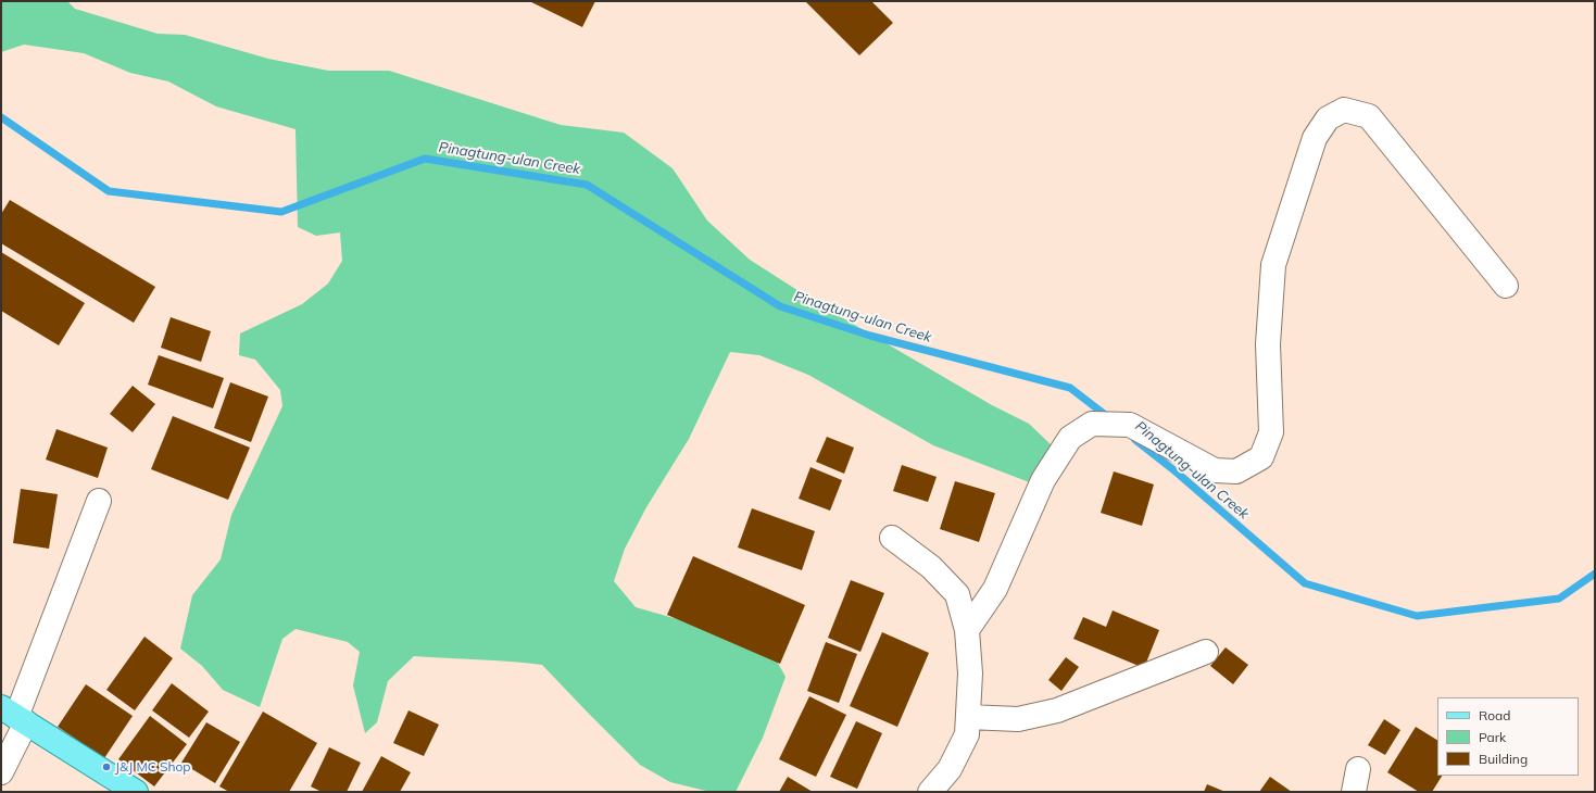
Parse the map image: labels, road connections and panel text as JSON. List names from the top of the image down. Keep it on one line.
{"water":["Pinagtung-ulan Creek"],"places":["J&J MC Shop"],"legend":["Road","Park","Building"]}
